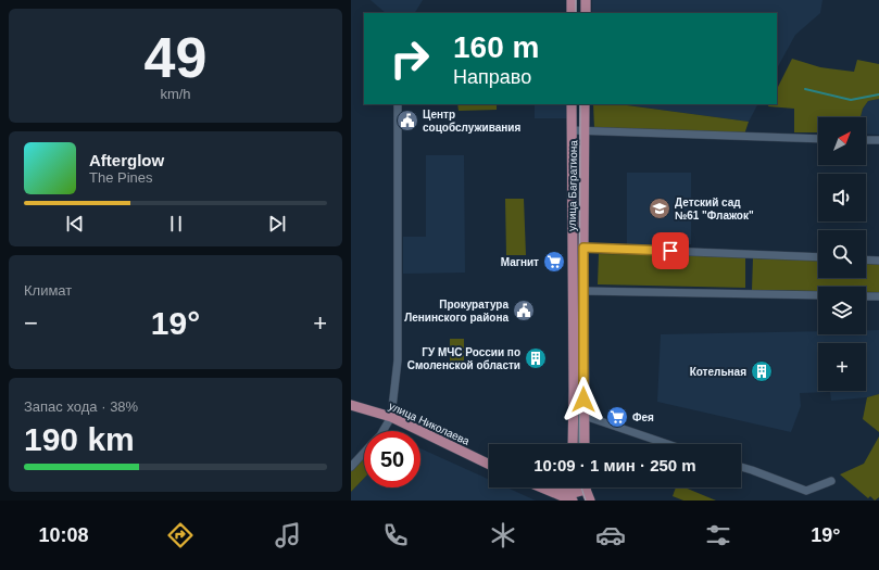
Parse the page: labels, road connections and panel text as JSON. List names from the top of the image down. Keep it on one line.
{"streets":{"main road":["улица Багратиона","улица Николаева"]},"places":{"public building":["Центр соцобслуживания","Прокуратура Ленинского района"],"school or university":["Детский сад №61 \"Флажок\""],"supermarket":["Магнит","Фея"],"building":["ГУ МЧС России по Смоленской области","Котельная"]},"north":"top right","page":{"tile":[["49","km/h"],"Климат",["Запас хода · 38%","190 km"]],"turn":["160 m","Направо"],"map_buttons":"+","song":["Afterglow","The Pines"],"heat":["−","19°","+"],"limit":"50","trip":"10:09 · 1 мин · 250 m","tabs":["10:08","19°"]}}
